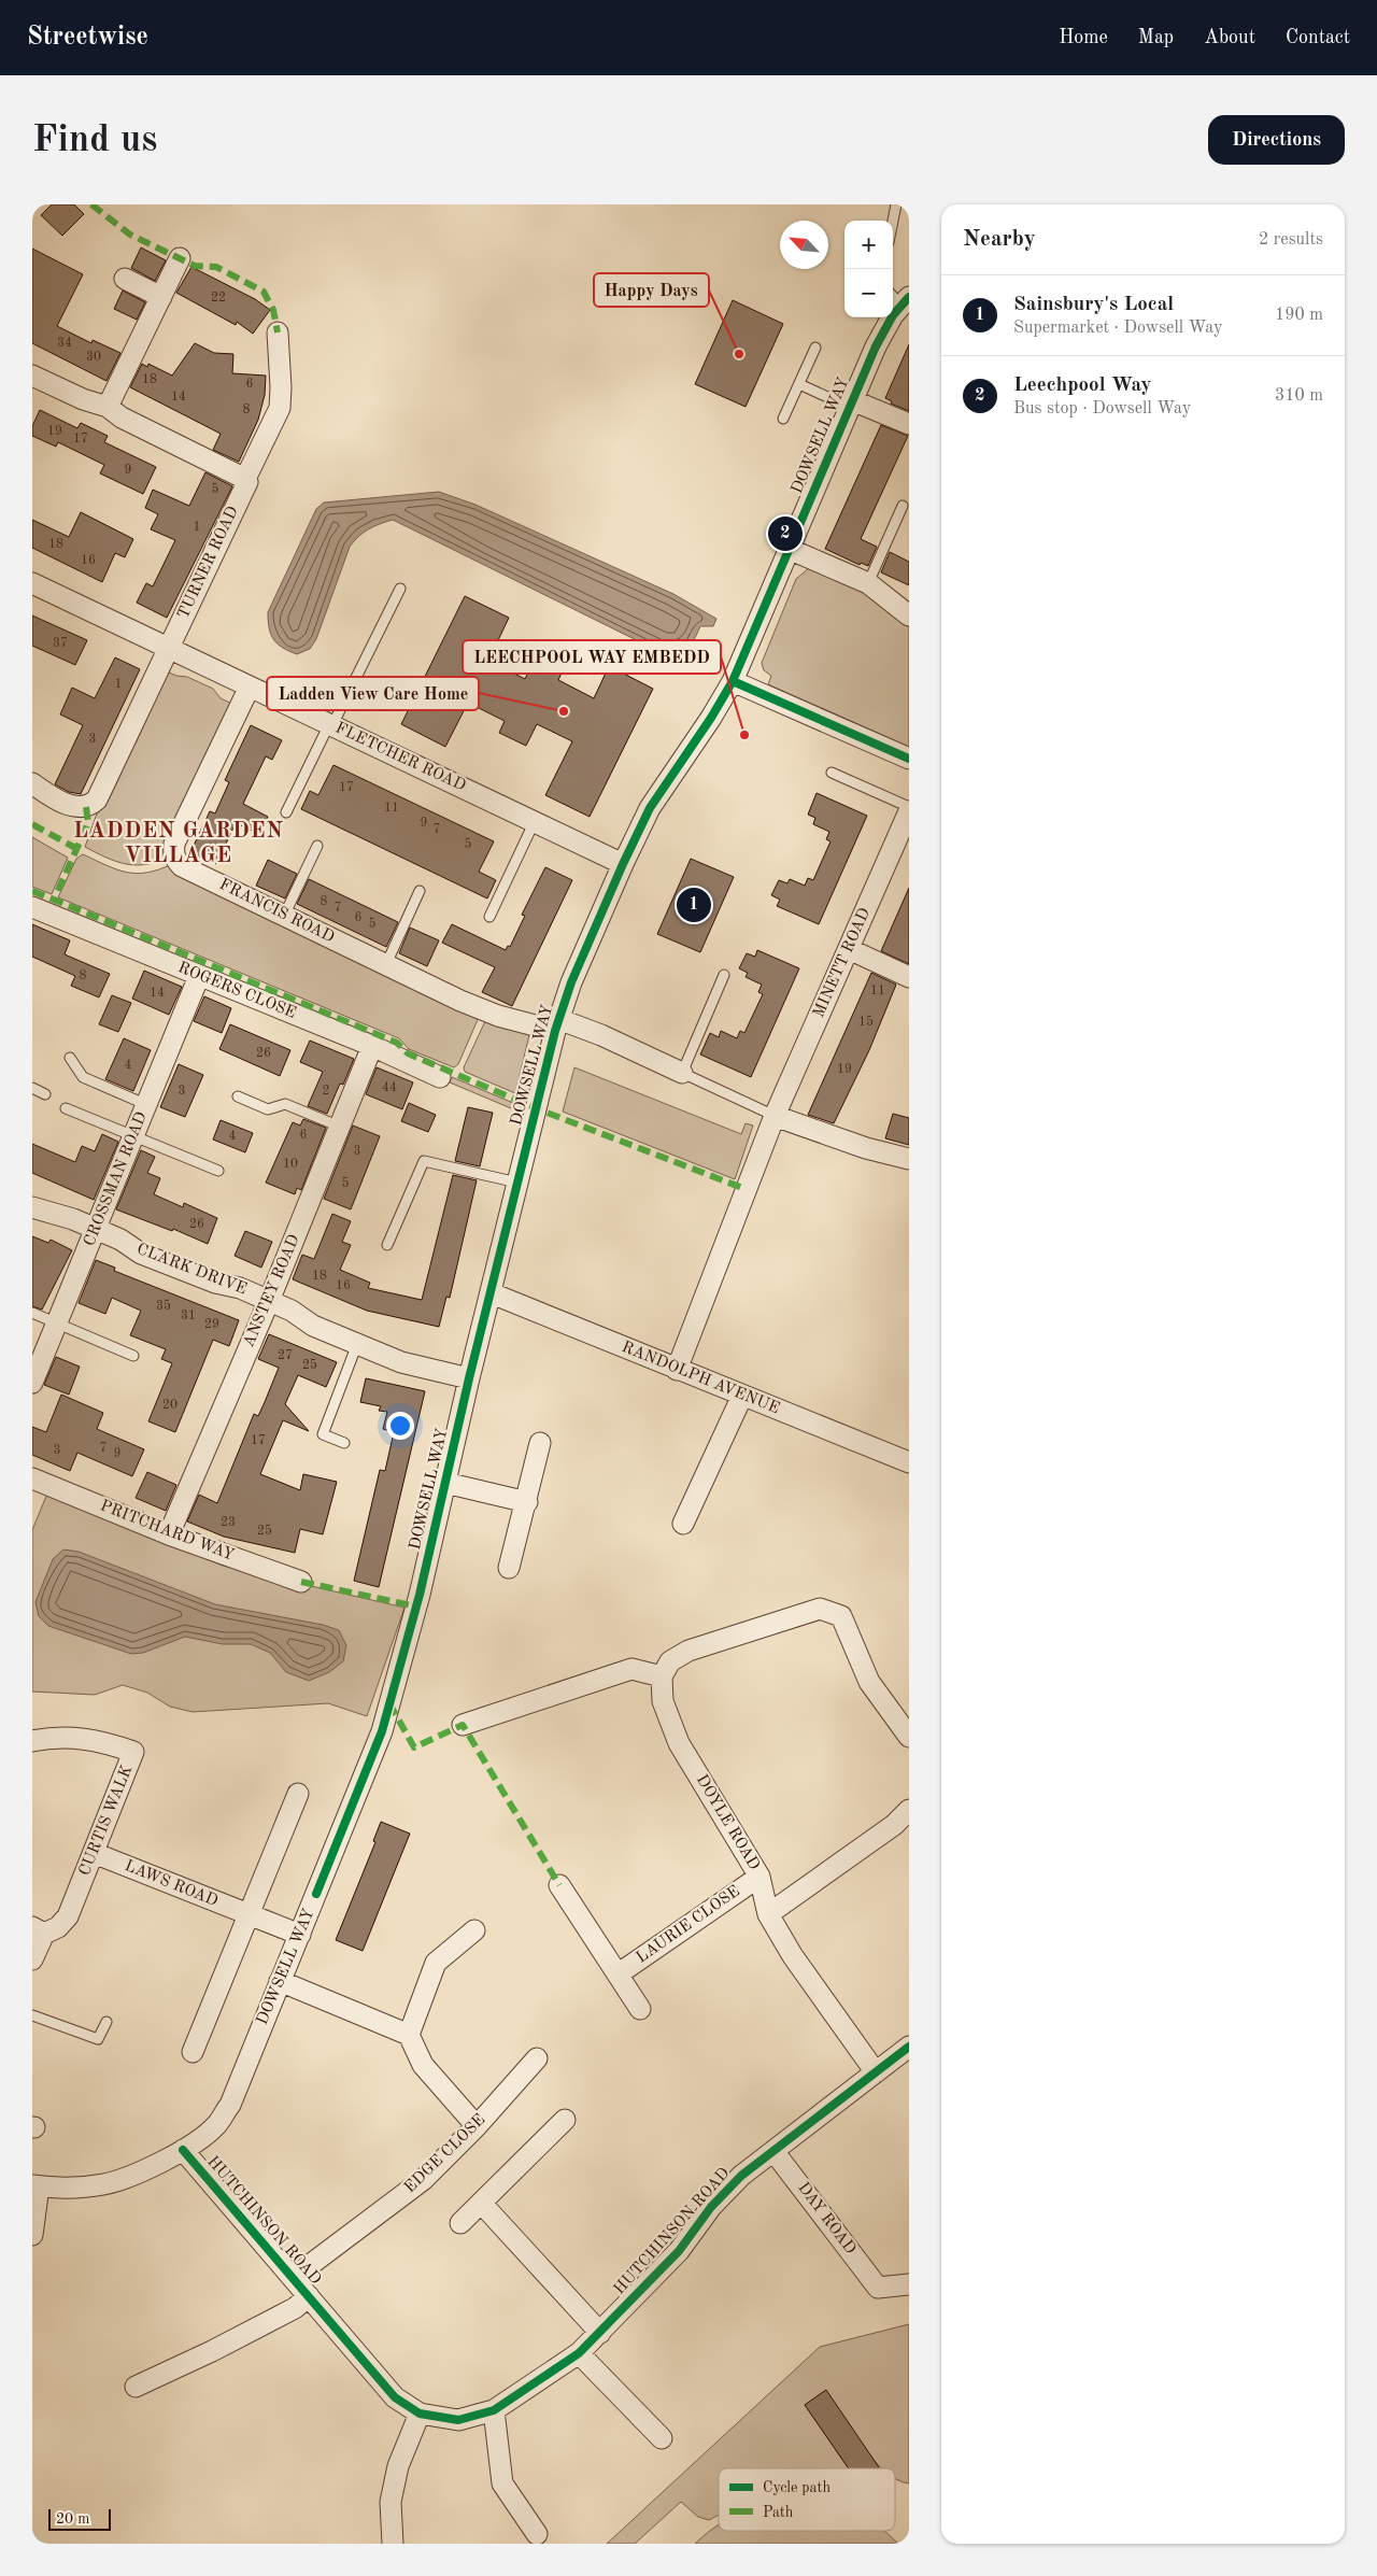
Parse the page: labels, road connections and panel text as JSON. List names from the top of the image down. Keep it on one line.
{"streets":{"street":["DOWSELL WAY","TURNER ROAD","FLETCHER ROAD","FRANCIS ROAD","MINETT ROAD","ROGERS CLOSE","CROSSMAN ROAD","CLARK DRIVE","ANSTEY ROAD","RANDOLPH AVENUE","PRITCHARD WAY","CURTIS WALK","DOYLE ROAD","LAWS ROAD","LAURIE CLOSE","EDGE CLOSE","DAY ROAD","HUTCHINSON ROAD"]},"crossings":[["DOWSELL WAY","FLETCHER ROAD"],["DOWSELL WAY","FRANCIS ROAD"],["DOWSELL WAY","CLARK DRIVE"],["DOWSELL WAY","RANDOLPH AVENUE"],["DOWSELL WAY","LAWS ROAD"],["DOWSELL WAY","HUTCHINSON ROAD"],["TURNER ROAD","FLETCHER ROAD"],["FLETCHER ROAD","FRANCIS ROAD"],["MINETT ROAD","RANDOLPH AVENUE"],["ROGERS CLOSE","CROSSMAN ROAD"],["ROGERS CLOSE","ANSTEY ROAD"],["CROSSMAN ROAD","CLARK DRIVE"],["CLARK DRIVE","ANSTEY ROAD"],["ANSTEY ROAD","PRITCHARD WAY"],["CURTIS WALK","LAWS ROAD"],["DOYLE ROAD","LAURIE CLOSE"],["DOYLE ROAD","HUTCHINSON ROAD"],["EDGE CLOSE","HUTCHINSON ROAD"],["DAY ROAD","HUTCHINSON ROAD"]],"districts":["LADDEN GARDEN VILLAGE"],"places":["Happy Days","Ladden View Care Home","LEECHPOOL WAY EMBEDD"],"house_numbers":["22","34","30","18","6","14","8","19","17","9","5","1","18","16","37","1","3","17","11","9","7","5","8","7","6","5","8","11","14","15","26","4","19","44","3","2","6","4","3","10","5","26","18","16","35","31","29","27","25","20","17","7","3","9","23","25"],"legend":["Cycle path","Path"],"scale_bar":"20 m","north":"top left","page":{"header":"Streetwise","nav":["Home","Map","About","Contact"],"buttons":"Directions","title":"Find us","heading":["Nearby","2 results"],"map_buttons":["+","−"],"list":[{"mark":"1","name":"Sainsbury's Local","note":"Supermarket · Dowsell Way","value":"190 m"},{"mark":"2","name":"Leechpool Way","note":"Bus stop · Dowsell Way","value":"310 m"}],"pins":["2","1"],"scale":"20 m"}}
